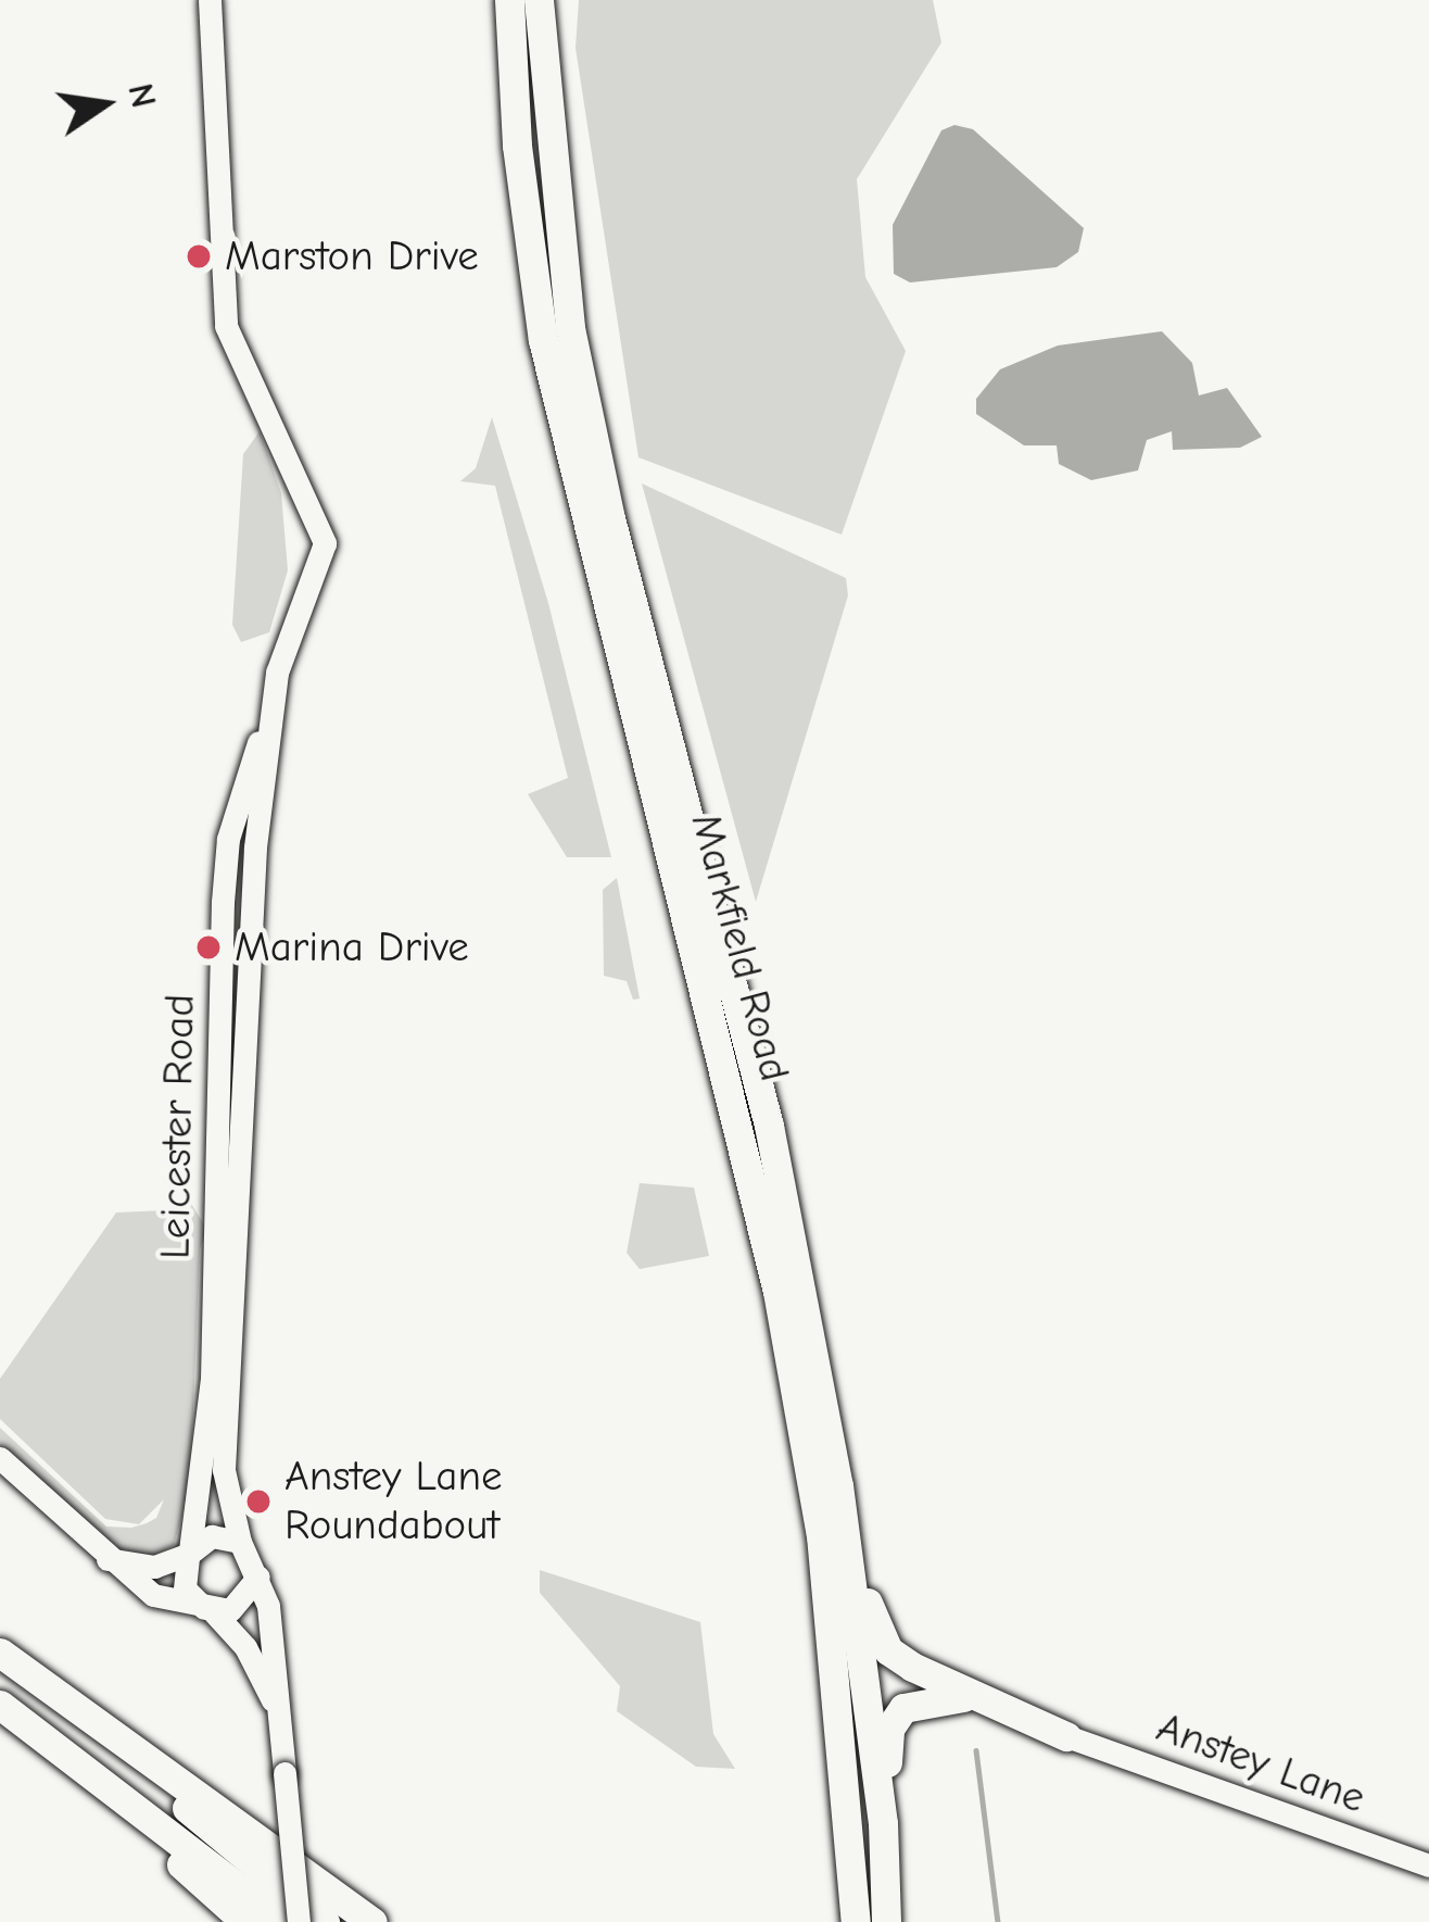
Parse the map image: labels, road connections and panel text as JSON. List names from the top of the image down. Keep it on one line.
{"streets":{"highway":["Markfield Road"],"street":["Leicester Road","Anstey Lane"]},"places":["Marston Drive","Marina Drive","Anstey Lane Roundabout"],"north":"right"}
